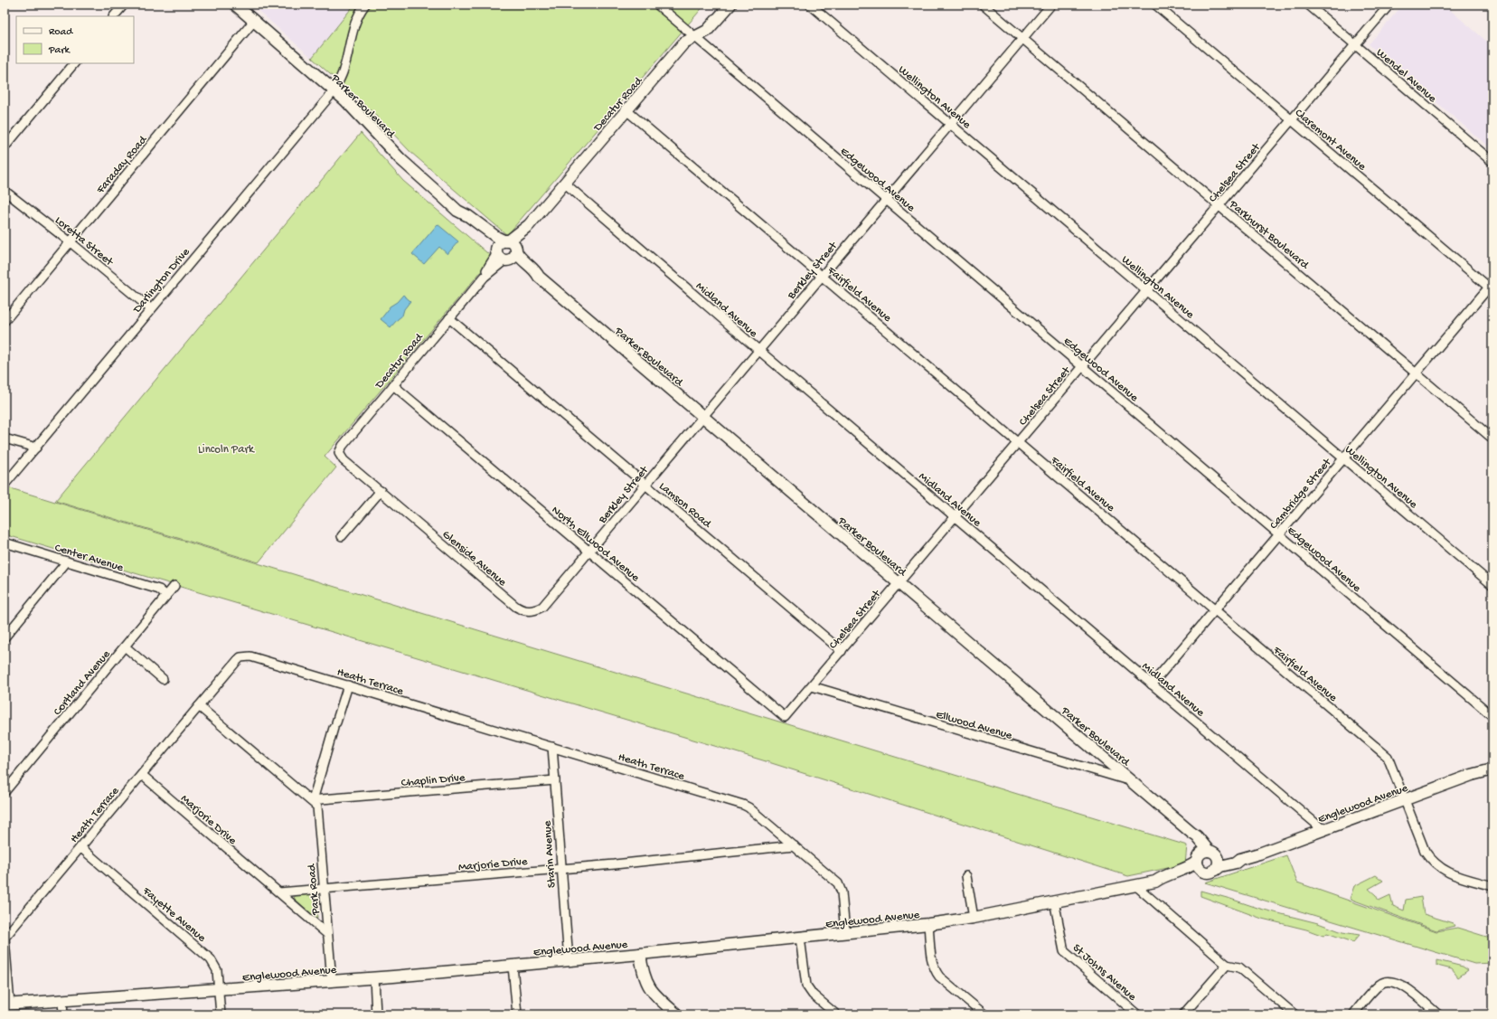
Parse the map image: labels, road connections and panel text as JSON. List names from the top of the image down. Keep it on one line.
{"streets":{"street":["Wendel Avenue","Wellington Avenue","Decatur Road","Parker Boulevard","Claremont Avenue","Faraday Road","Chelsea Street","Edgewood Avenue","Parkhurst Boulevard","Loretta Street","Berkley Street","Darlington Drive","Fairfield Avenue","Midland Avenue","Cambridge Street","Lamson Road","North Ellwood Avenue","Center Avenue","Glenside Avenue","Heath Terrace","Cortland Avenue","Ellwood Avenue","Chaplin Drive","Englewood Avenue","Marjorie Drive","Starin Avenue","Park Road","Fayette Avenue","St Johns Avenue"]},"crossings":[["Wendel Avenue","Chelsea Street"],["Wellington Avenue","Chelsea Street"],["Wellington Avenue","Berkley Street"],["Wellington Avenue","Cambridge Street"],["Decatur Road","Parker Boulevard"],["Decatur Road","Edgewood Avenue"],["Decatur Road","Fairfield Avenue"],["Decatur Road","Midland Avenue"],["Decatur Road","Lamson Road"],["Decatur Road","North Ellwood Avenue"],["Decatur Road","Glenside Avenue"],["Parker Boulevard","Faraday Road"],["Parker Boulevard","Chelsea Street"],["Parker Boulevard","Berkley Street"],["Parker Boulevard","Darlington Drive"],["Parker Boulevard","Ellwood Avenue"],["Parker Boulevard","Englewood Avenue"],["Claremont Avenue","Chelsea Street"],["Claremont Avenue","Cambridge Street"],["Faraday Road","Loretta Street"],["Chelsea Street","Edgewood Avenue"],["Chelsea Street","Parkhurst Boulevard"],["Chelsea Street","Fairfield Avenue"],["Chelsea Street","Midland Avenue"],["Chelsea Street","Lamson Road"],["Chelsea Street","North Ellwood Avenue"],["Chelsea Street","Ellwood Avenue"],["Edgewood Avenue","Berkley Street"],["Edgewood Avenue","Cambridge Street"],["Parkhurst Boulevard","Berkley Street"],["Parkhurst Boulevard","Cambridge Street"],["Loretta Street","Darlington Drive"],["Berkley Street","Fairfield Avenue"],["Berkley Street","Midland Avenue"],["Berkley Street","Lamson Road"],["Berkley Street","North Ellwood Avenue"],["Berkley Street","Glenside Avenue"],["Fairfield Avenue","Cambridge Street"],["Fairfield Avenue","Englewood Avenue"],["Midland Avenue","Cambridge Street"],["Midland Avenue","Englewood Avenue"],["North Ellwood Avenue","Glenside Avenue"],["Center Avenue","Cortland Avenue"],["Heath Terrace","Englewood Avenue"],["Heath Terrace","Marjorie Drive"],["Heath Terrace","Starin Avenue"],["Heath Terrace","Fayette Avenue"],["Chaplin Drive","Starin Avenue"],["Chaplin Drive","Park Road"],["Englewood Avenue","Starin Avenue"],["Englewood Avenue","Park Road"],["Englewood Avenue","Fayette Avenue"],["Englewood Avenue","St Johns Avenue"],["Marjorie Drive","Starin Avenue"],["Marjorie Drive","Park Road"]],"parks":["Lincoln Park"],"legend":["Road","Park"]}
